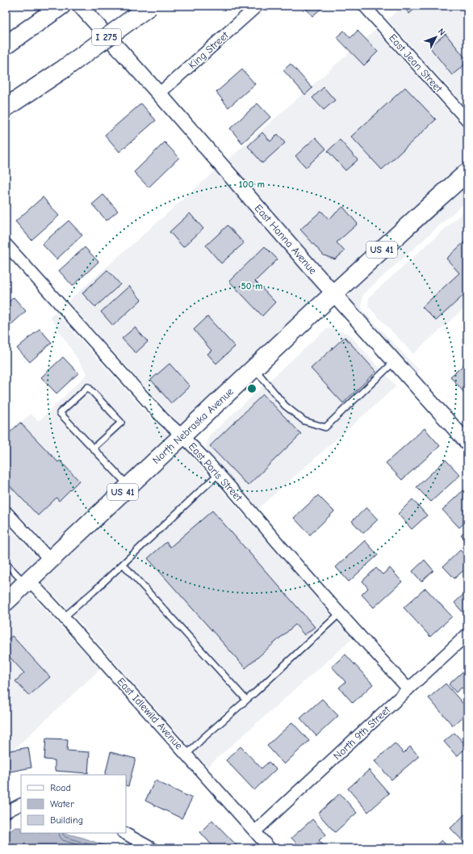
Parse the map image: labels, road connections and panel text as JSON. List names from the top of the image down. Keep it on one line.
{"streets":{"main road":["I 275","US 41","North Nebraska Avenue"],"street":["King Street","East Jean Street","East Hanna Avenue","East Paris Street","East Idlewild Avenue","North 9th Street"]},"crossings":[["King Street","East Hanna Avenue"],["East Hanna Avenue","North Nebraska Avenue"],["North Nebraska Avenue","East Paris Street"],["North Nebraska Avenue","East Idlewild Avenue"],["East Paris Street","North 9th Street"],["East Idlewild Avenue","North 9th Street"]],"legend":["Road","Water","Building"],"north":"top right","rings":["100 m","50 m"]}
